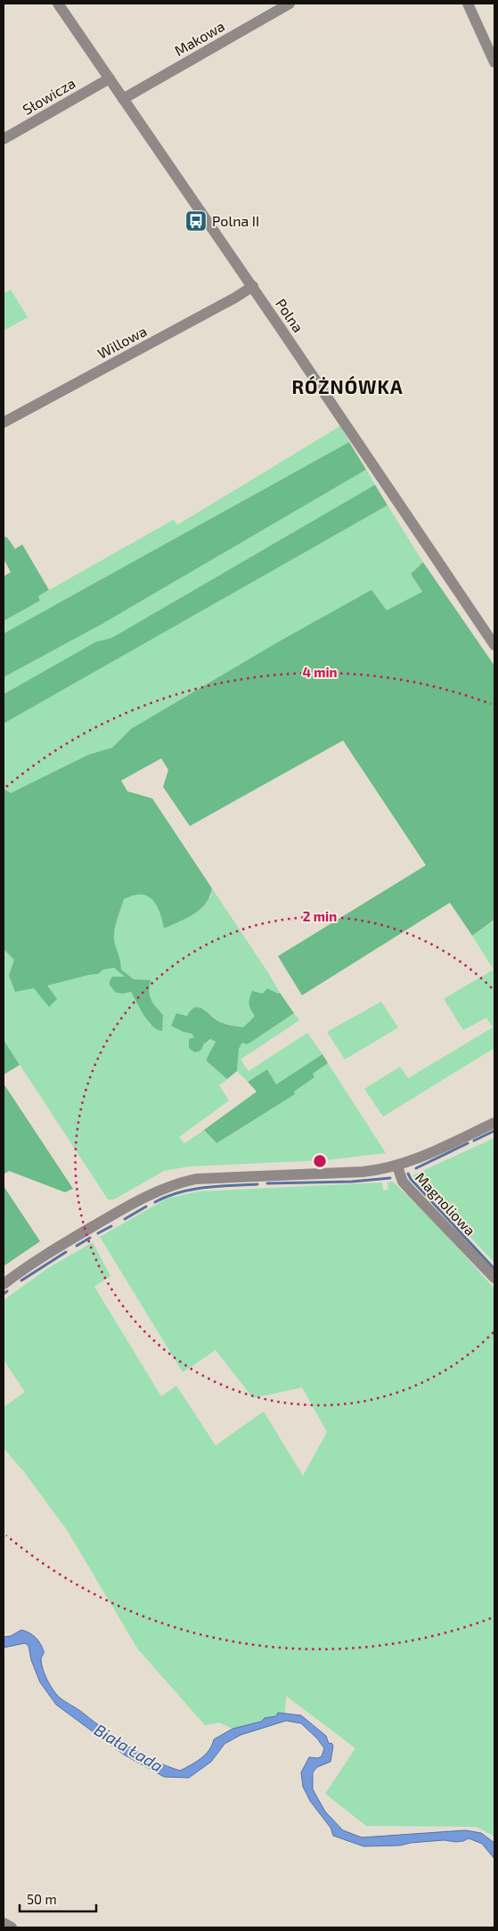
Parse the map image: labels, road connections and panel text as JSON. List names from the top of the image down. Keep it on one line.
{"streets":{"street":["Makowa","Słowicza","Polna","Willowa","Magnoliowa"]},"crossings":[["Makowa","Polna"],["Słowicza","Polna"],["Polna","Willowa"]],"districts":["RÓŻNÓWKA"],"water":["Biała Łada"],"places":{"bus stop":["Polna II"]},"scale_bar":"50 m","rings":["4 min","2 min"]}
